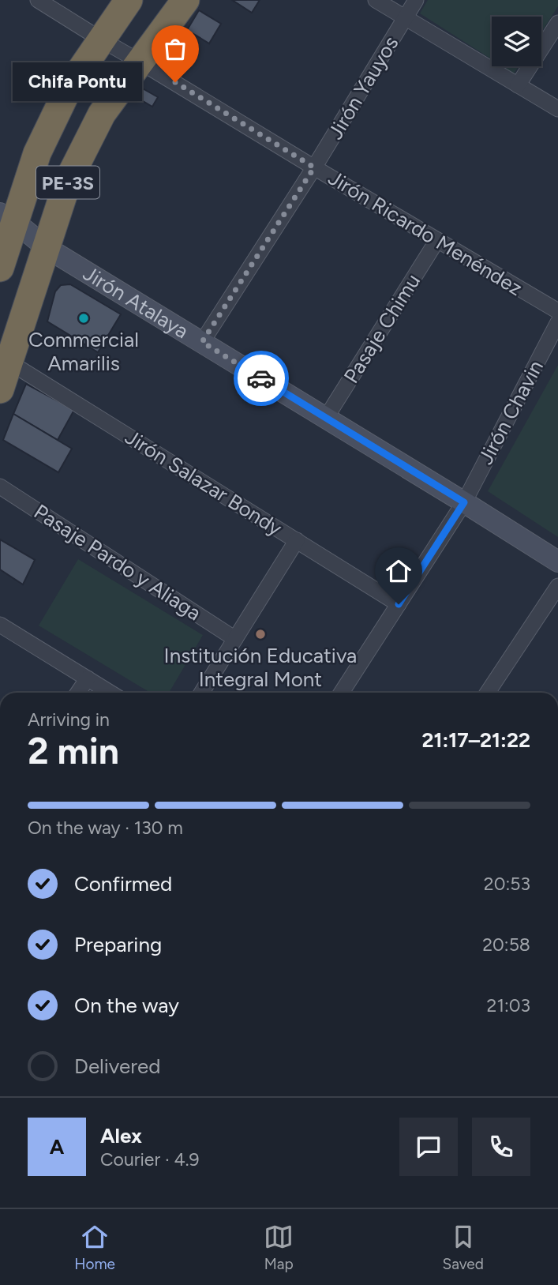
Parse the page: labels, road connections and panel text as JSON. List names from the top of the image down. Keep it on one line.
{"streets":{"highway":["PE-3S"],"street":["Jirón Yauyos","Jirón Ricardo Menéndez","Jirón Atalaya","Pasaje Chimu","Jirón Chavin","Jirón Salazar Bondy","Pasaje Pardo y Aliaga"]},"crossings":[["Jirón Yauyos","Jirón Ricardo Menéndez"],["Jirón Yauyos","Jirón Atalaya"],["PE-3S","Jirón Ricardo Menéndez"],["PE-3S","Jirón Atalaya"],["PE-3S","Jirón Salazar Bondy"],["Jirón Ricardo Menéndez","Pasaje Chimu"],["Jirón Atalaya","Pasaje Chimu"],["Jirón Atalaya","Jirón Chavin"],["Jirón Chavin","Jirón Salazar Bondy"]],"places":["Chifa Pontu","Commercial Amarilis","Institución Educativa Integral Mont"],"page":{"bubble":"Chifa Pontu","heading":["2 min","Arriving in","21:17–21:22"],"panel":["Alex","Courier · 4.9"],"bar":"On the way · 130 m","list":[["Confirmed","20:53"],["Preparing","20:58"],["On the way","21:03"],"Delivered"],"round":"A","tabs":["Home","Map","Saved"]}}
